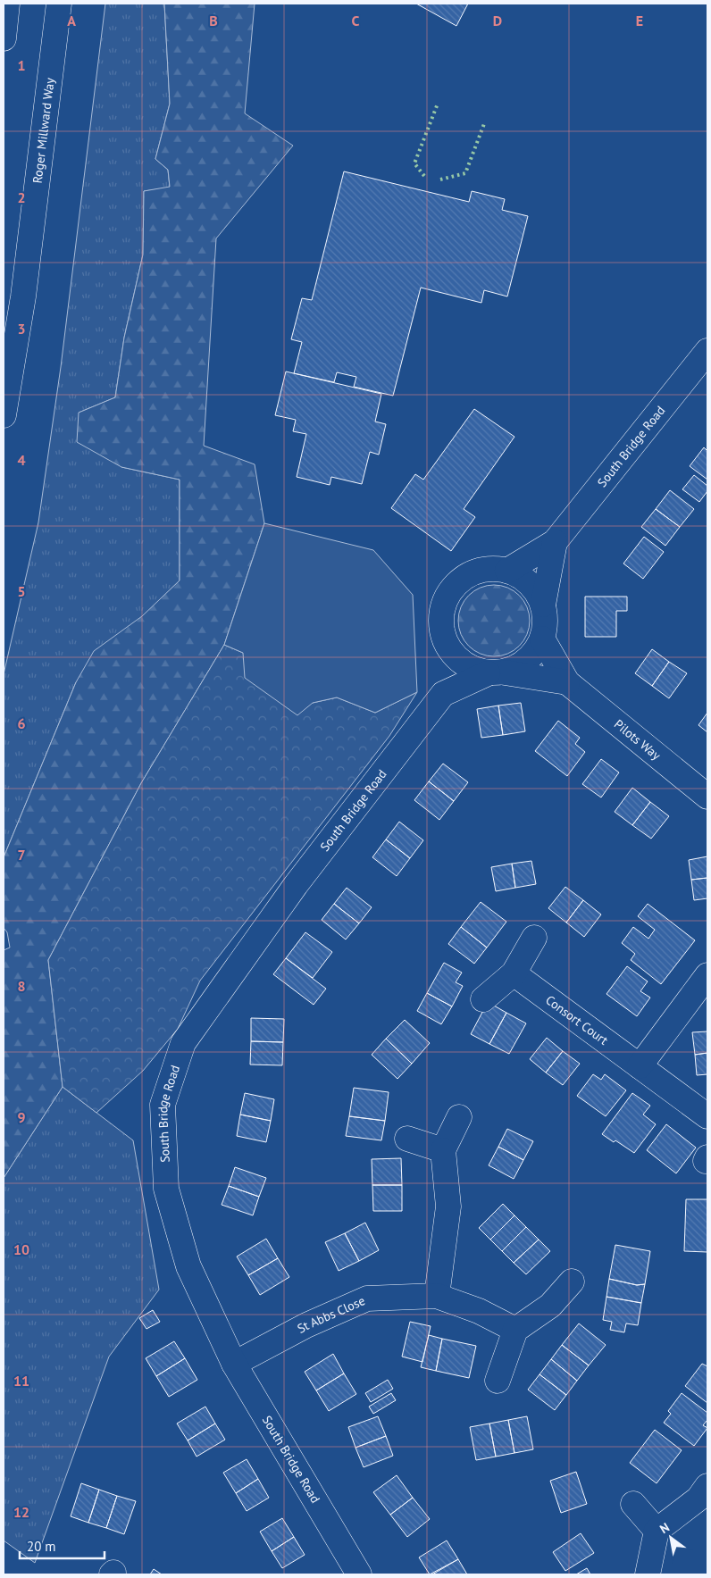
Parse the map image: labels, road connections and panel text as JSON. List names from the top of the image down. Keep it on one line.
{"streets":{"main road":["Roger Millward Way","South Bridge Road","Pilots Way","Consort Court","St Abbs Close"]},"crossings":[["South Bridge Road","Pilots Way"],["South Bridge Road","St Abbs Close"]],"scale_bar":"20 m","north":"top left","grid":{"columns":["A","B","C","D","E"],"rows":["1","2","3","4","5","6","7","8","9","10","11","12"]}}
